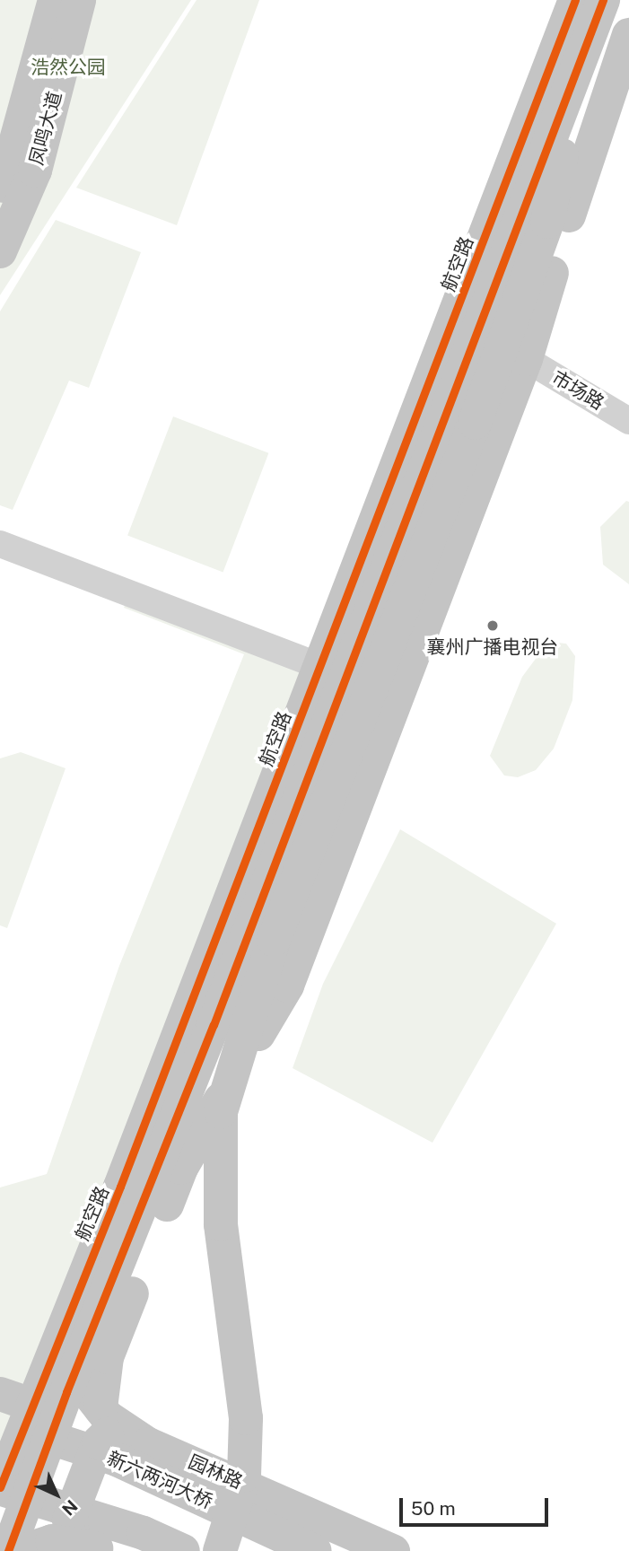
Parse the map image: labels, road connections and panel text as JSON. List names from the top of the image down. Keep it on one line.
{"streets":{"main road":["凤鸣大道","航空路","园林路","新六两河大桥"],"street":["市场路"]},"parks":["浩然公园"],"places":["襄州广播电视台"],"scale_bar":"50 m","north":"bottom right"}
